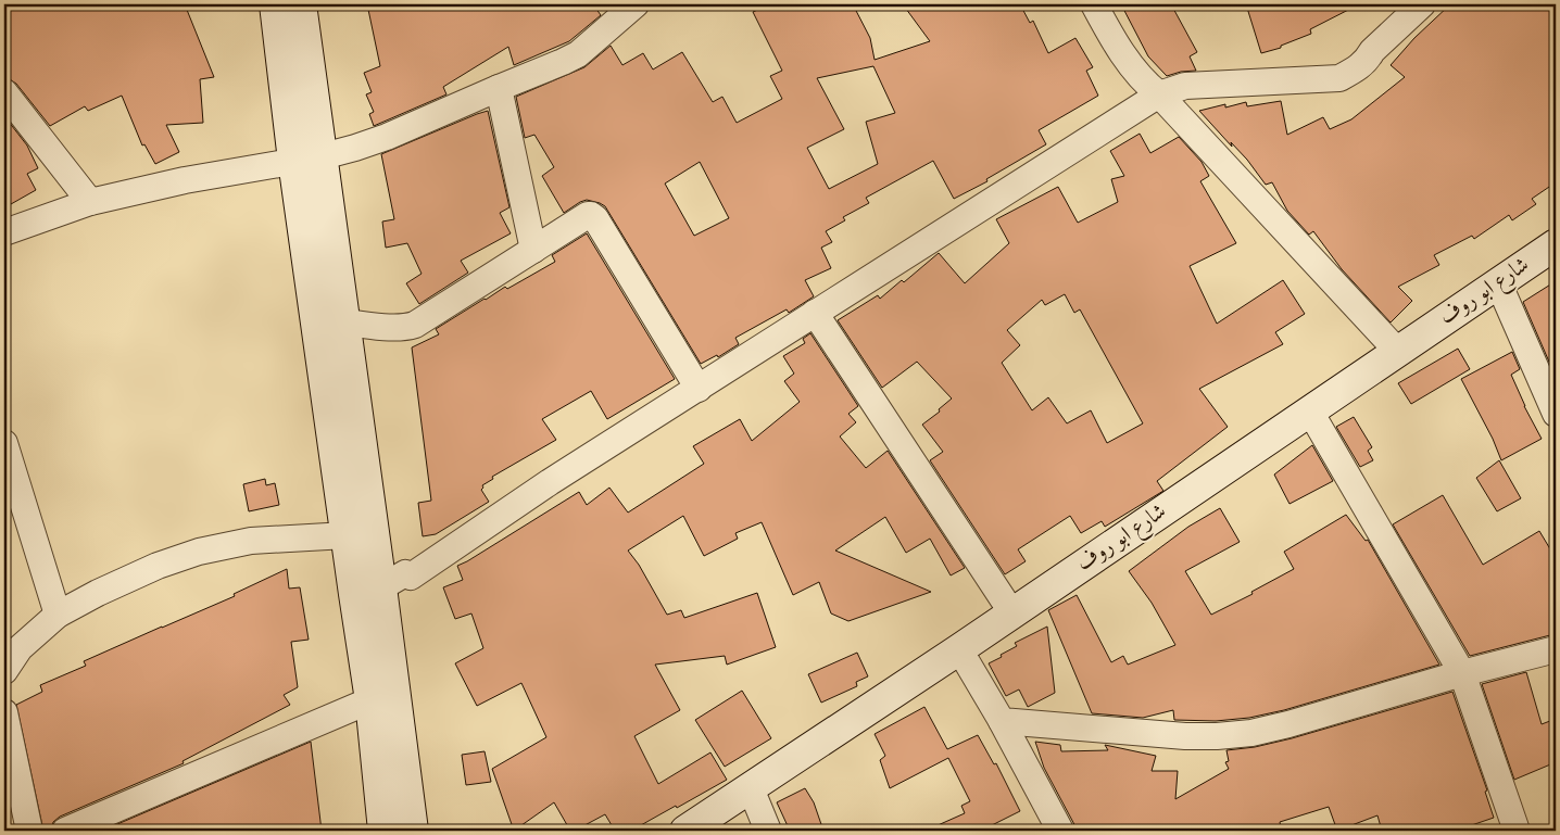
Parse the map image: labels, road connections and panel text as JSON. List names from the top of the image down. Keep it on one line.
{"streets":{"main road":["شارع ابو روف"]}}
